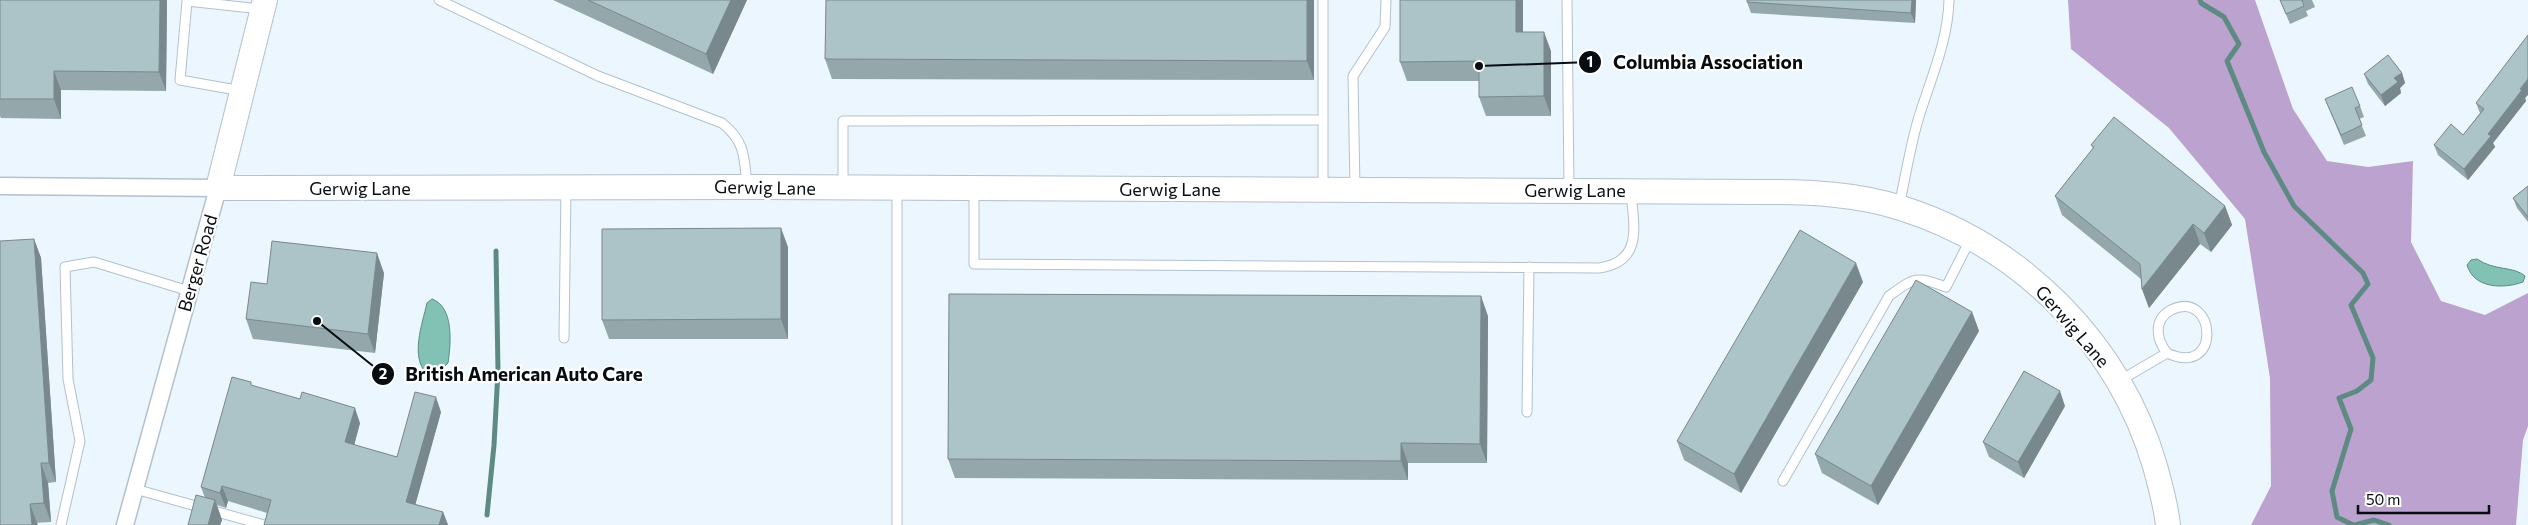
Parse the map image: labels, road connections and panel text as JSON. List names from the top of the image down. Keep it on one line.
{"streets":{"street":["Gerwig Lane","Berger Road"]},"crossings":[["Gerwig Lane","Berger Road"]],"places":["Columbia Association","British American Auto Care"],"scale_bar":"50 m"}
